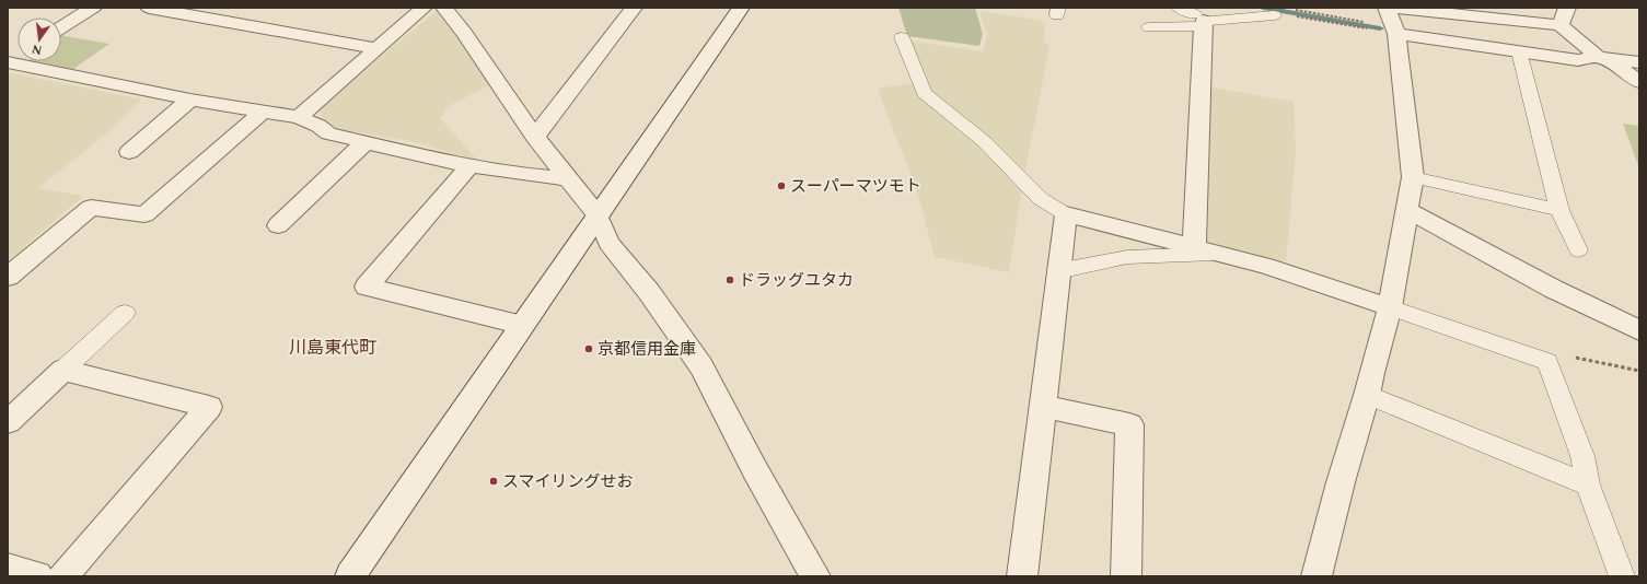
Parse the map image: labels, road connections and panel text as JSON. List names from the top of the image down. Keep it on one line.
{"districts":["川島東代町"],"places":["スーパーマツモト","ドラッグユタカ","京都信用金庫","スマイリングせお"],"north":"bottom"}
